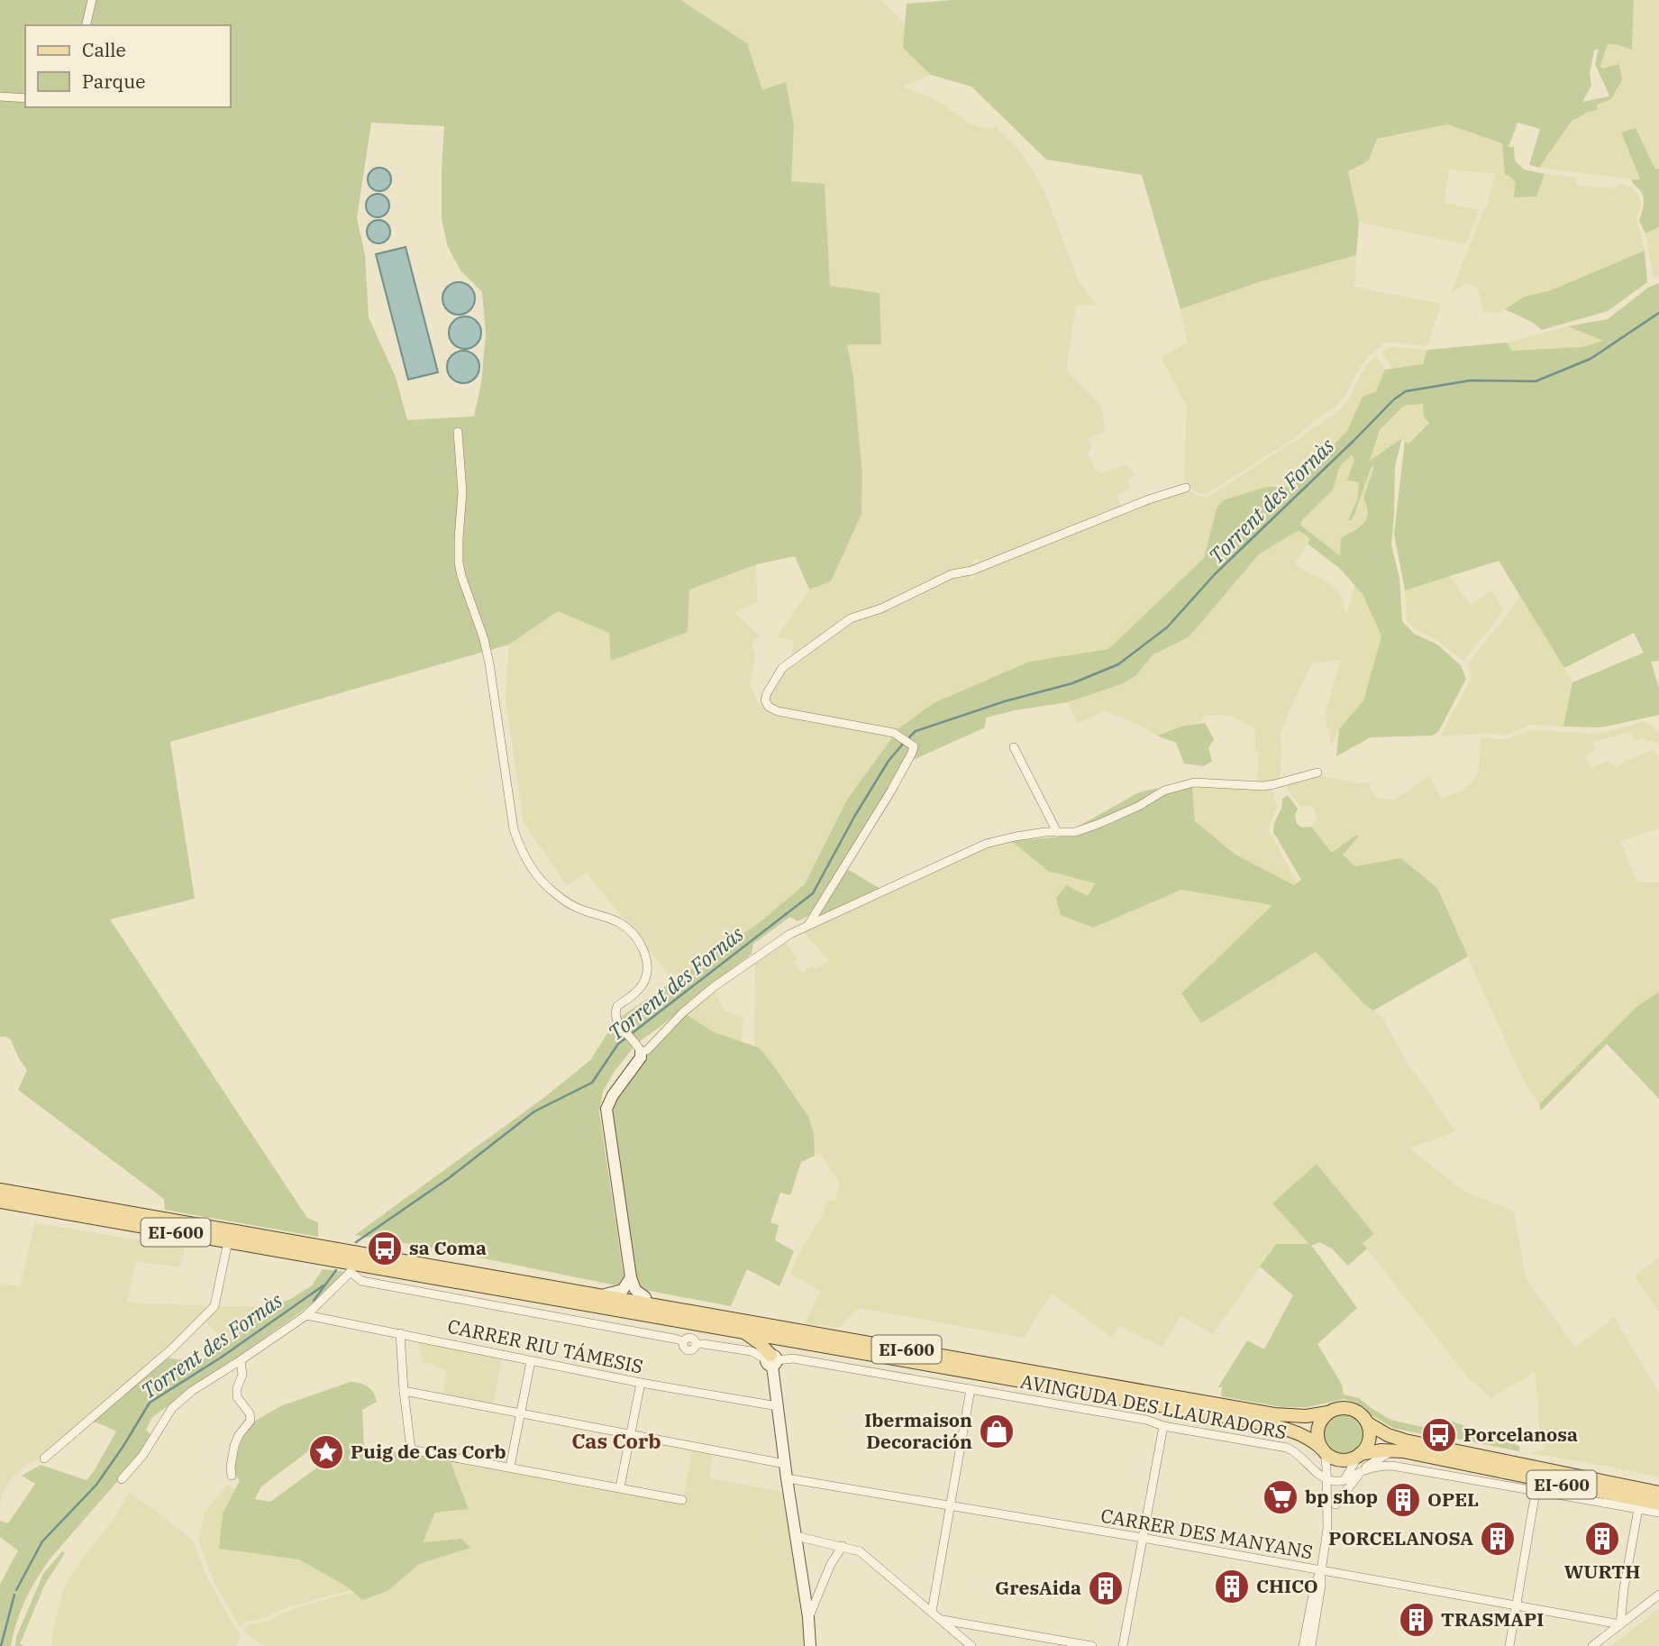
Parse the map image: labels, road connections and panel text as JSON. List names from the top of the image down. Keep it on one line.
{"streets":{"main road":["EI-600"],"street":["CARRER RIU TÁMESIS","AVINGUDA DES LLAURADORS","CARRER DES MANYANS"]},"districts":["Cas Corb"],"water":["Torrent des Fornàs"],"places":{"bus stop":["sa Coma","Porcelanosa"],"shop":["Ibermaison Decoración"],"place":["Puig de Cas Corb"],"supermarket":["bp shop"],"building":["OPEL","PORCELANOSA","WURTH","CHICO","GresAida","TRASMAPI"]},"legend":["Calle","Parque"]}
